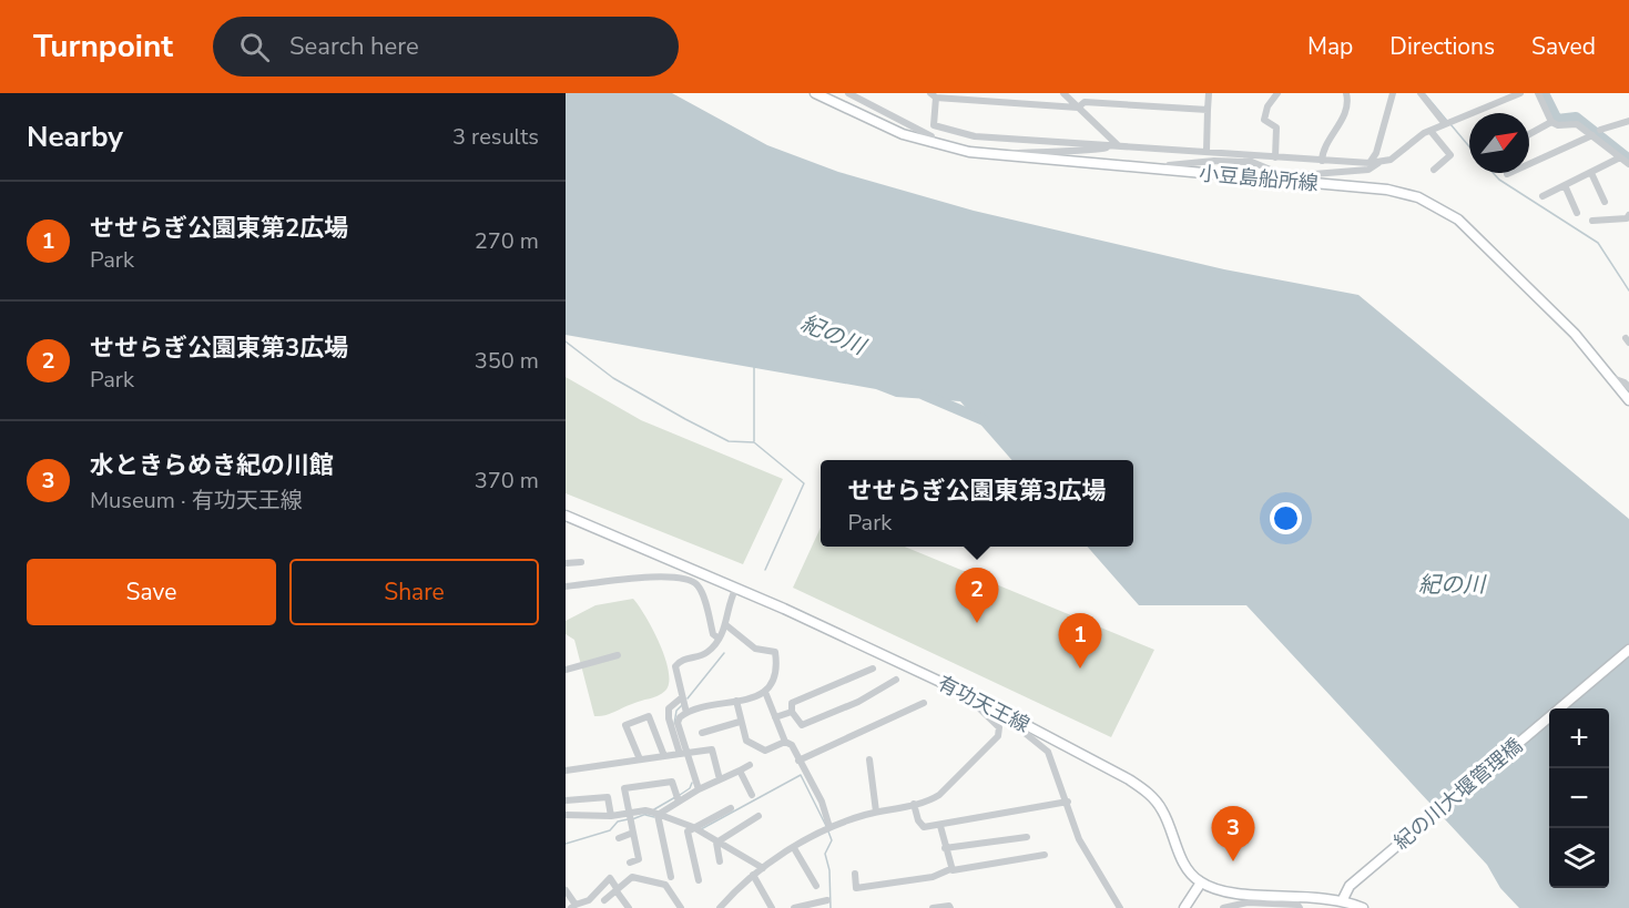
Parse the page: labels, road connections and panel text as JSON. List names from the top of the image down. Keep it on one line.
{"streets":{"main road":["小豆島船所線","有功天王線","紀の川大堰管理橋"]},"water":["紀の川"],"north":"top right","page":{"header":"Turnpoint","search":"Search here","nav":["Map","Directions","Saved"],"heading":["Nearby","3 results"],"list":[{"mark":"1","name":"せせらぎ公園東第2広場","note":"Park","value":"270 m"},{"mark":"2","name":"せせらぎ公園東第3広場","note":"Park","value":"350 m"},{"mark":"3","name":"水ときらめき紀の川館","note":"Museum · 有功天王線","value":"370 m"}],"popup":["せせらぎ公園東第3広場","Park"],"buttons":["Save","Share"],"pins":["2","1","3"],"map_buttons":["+","−"]}}
